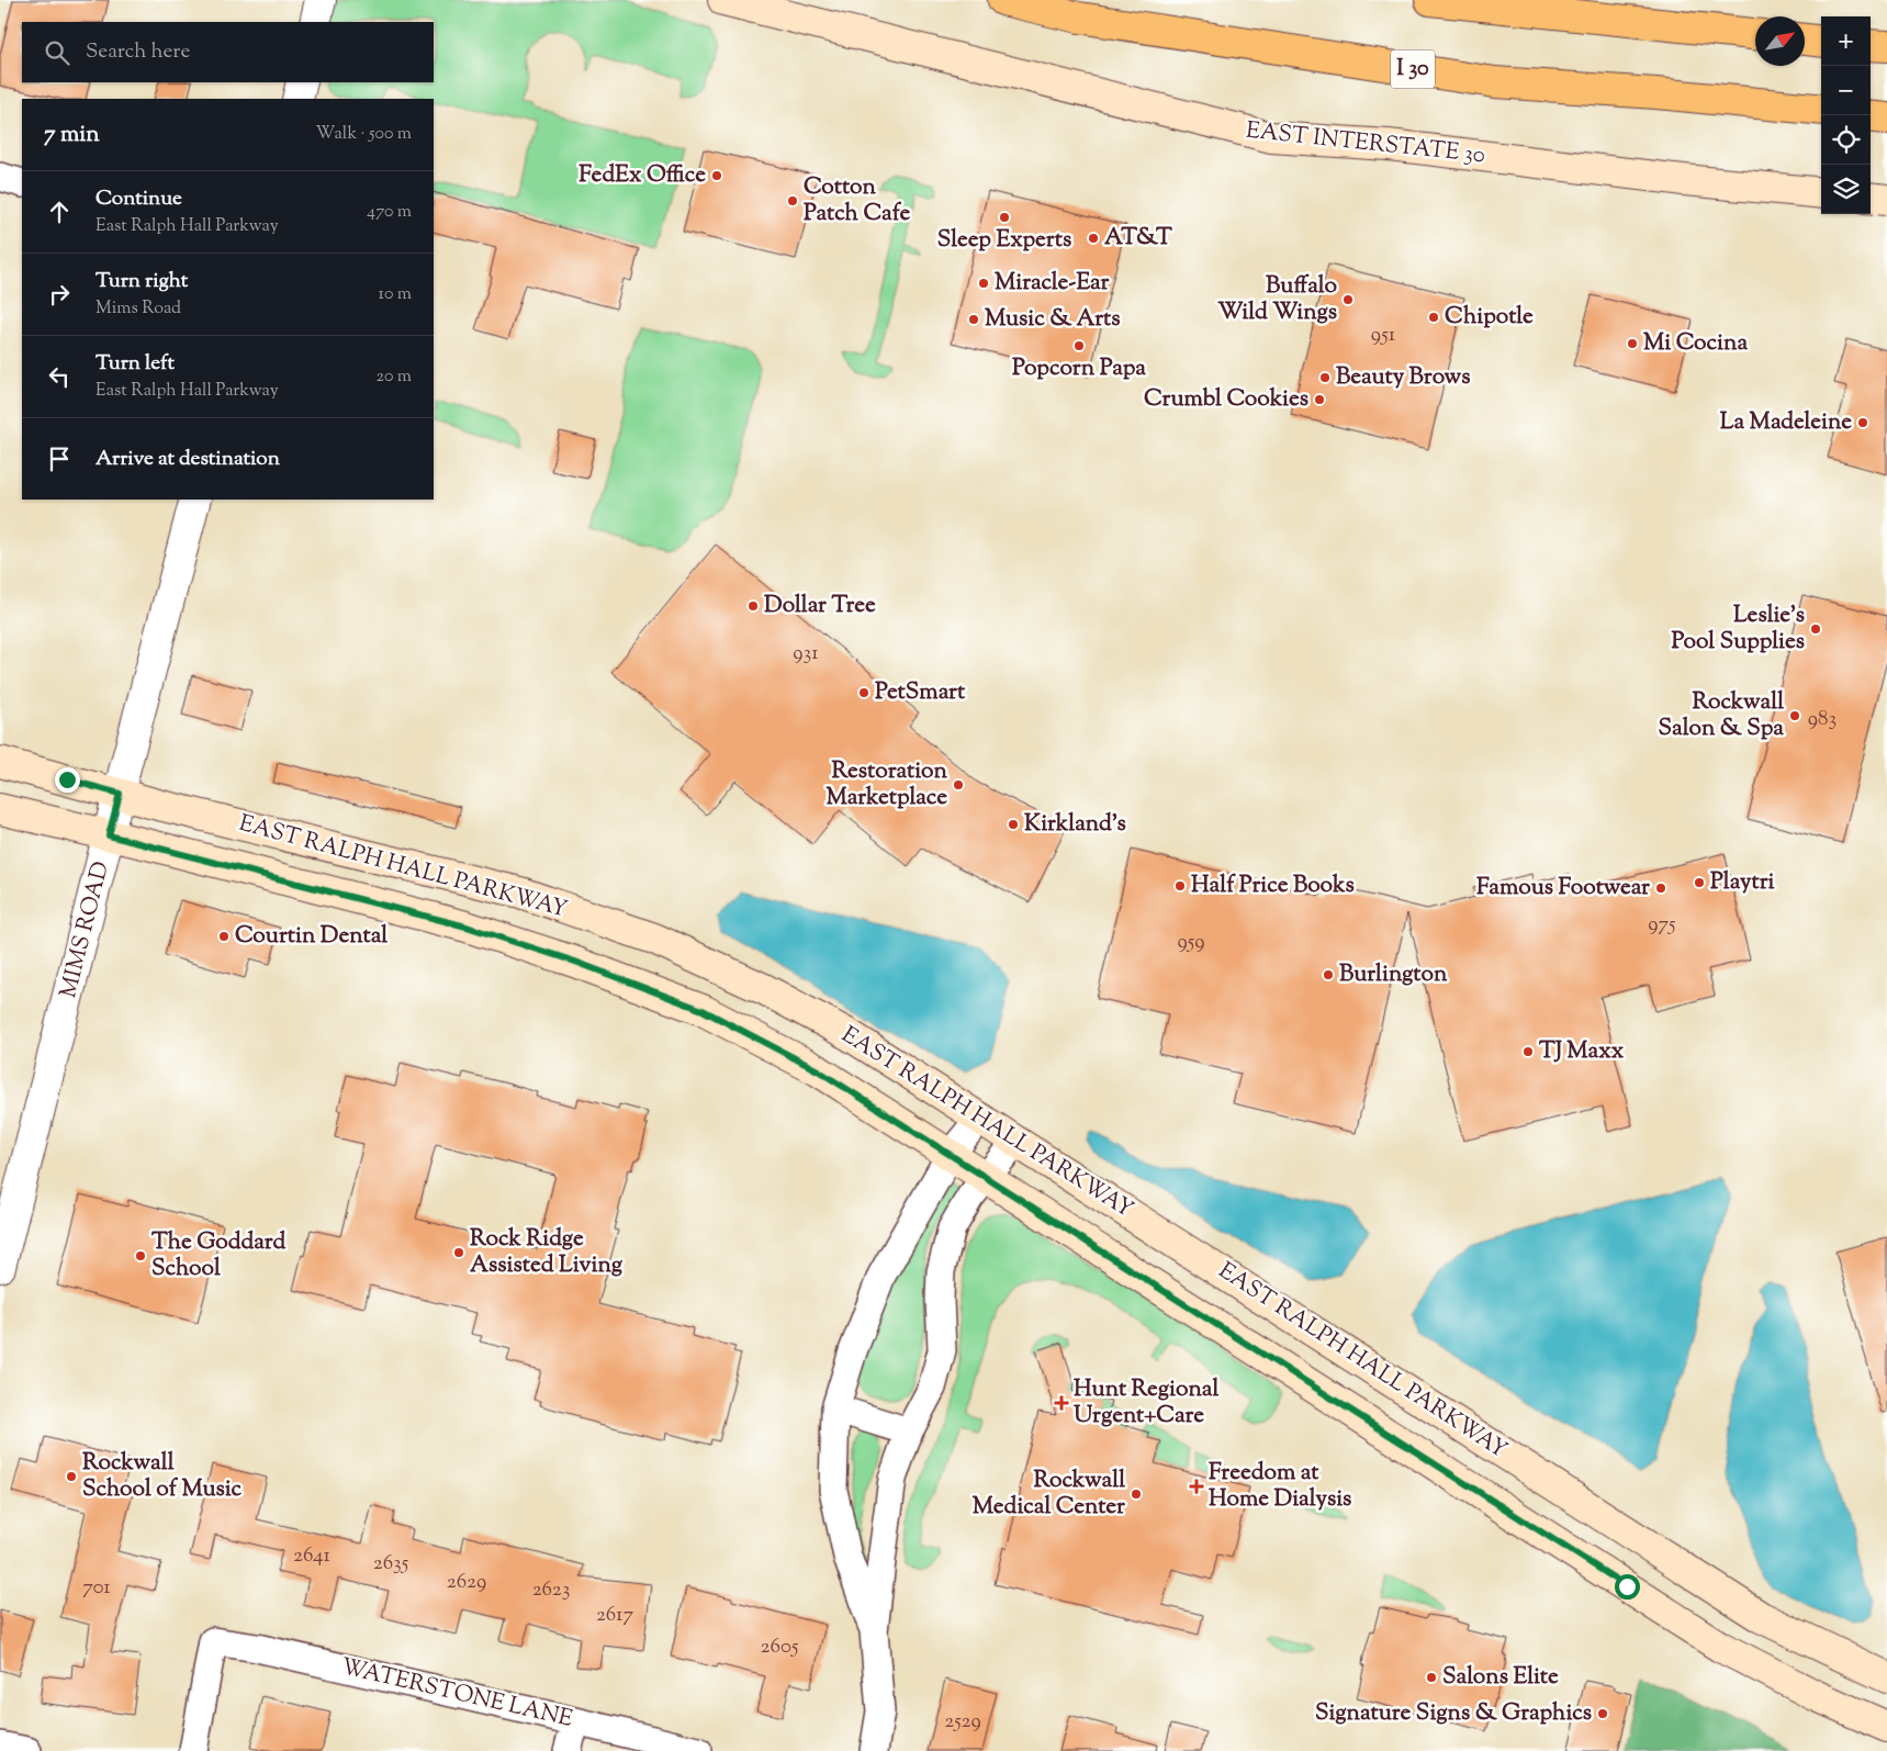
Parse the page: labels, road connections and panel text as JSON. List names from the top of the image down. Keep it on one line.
{"streets":{"highway":["I 30"],"main road":["EAST INTERSTATE 30","EAST RALPH HALL PARKWAY"],"street":["MIMS ROAD","WATERSTONE LANE"]},"crossings":[["EAST RALPH HALL PARKWAY","MIMS ROAD"]],"places":{"other":["FedEx Office","Cotton Patch Cafe","Sleep Experts","AT&T","Miracle-Ear","Buffalo Wild Wings","Chipotle","Music & Arts","Mi Cocina","Popcorn Papa","Beauty Brows","Crumbl Cookies","La Madeleine","Dollar Tree","Leslie's Pool Supplies","PetSmart","Rockwall Salon & Spa","Restoration Marketplace","Kirkland's","Playtri","Half Price Books","Famous Footwear","Courtin Dental","Burlington","TJ Maxx","Rock Ridge Assisted Living","The Goddard School","Rockwall School of Music","Rockwall Medical Center","Salons Elite","Signature Signs & Graphics"],"health":["Hunt Regional Urgent+Care","Freedom at Home Dialysis"]},"house_numbers":["951","931","983","975","959","2641","2635","2629","701","2623","2617","2605","2529"],"north":"top right","page":{"map_buttons":["+","−"],"search":"Search here","heading":["7 min","Walk · 500 m"],"list":[["Continue","East Ralph Hall Parkway","470 m"],["Turn right","Mims Road","10 m"],["Turn left","East Ralph Hall Parkway","20 m"],"Arrive at destination"]}}
